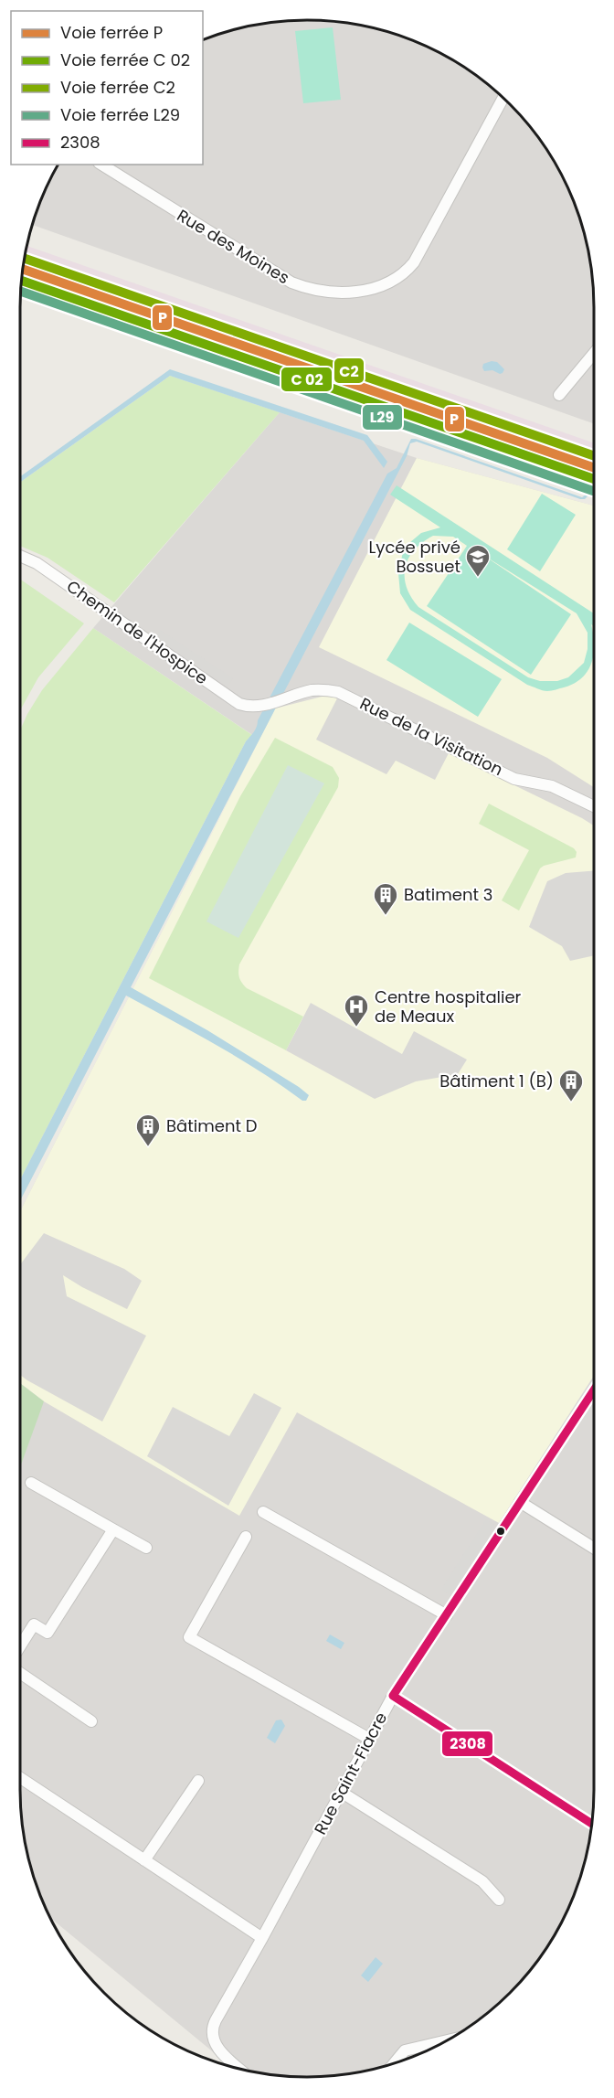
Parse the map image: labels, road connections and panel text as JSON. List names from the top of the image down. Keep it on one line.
{"streets":{"street":["Rue des Moines","Chemin de l'Hospice","Rue de la Visitation","Rue Saint-Fiacre"]},"crossings":[["Chemin de l'Hospice","Rue de la Visitation"]],"places":{"school or university":["Lycée privé Bossuet"],"building":["Batiment 3","Bâtiment 1 (B)","Bâtiment D"],"hospital":["Centre hospitalier de Meaux"]},"lines":["rail line C2","rail line P","rail line L29","transit line 2308"],"legend":["Voie ferrée P","Voie ferrée C 02","Voie ferrée C2","Voie ferrée L29","2308"]}
